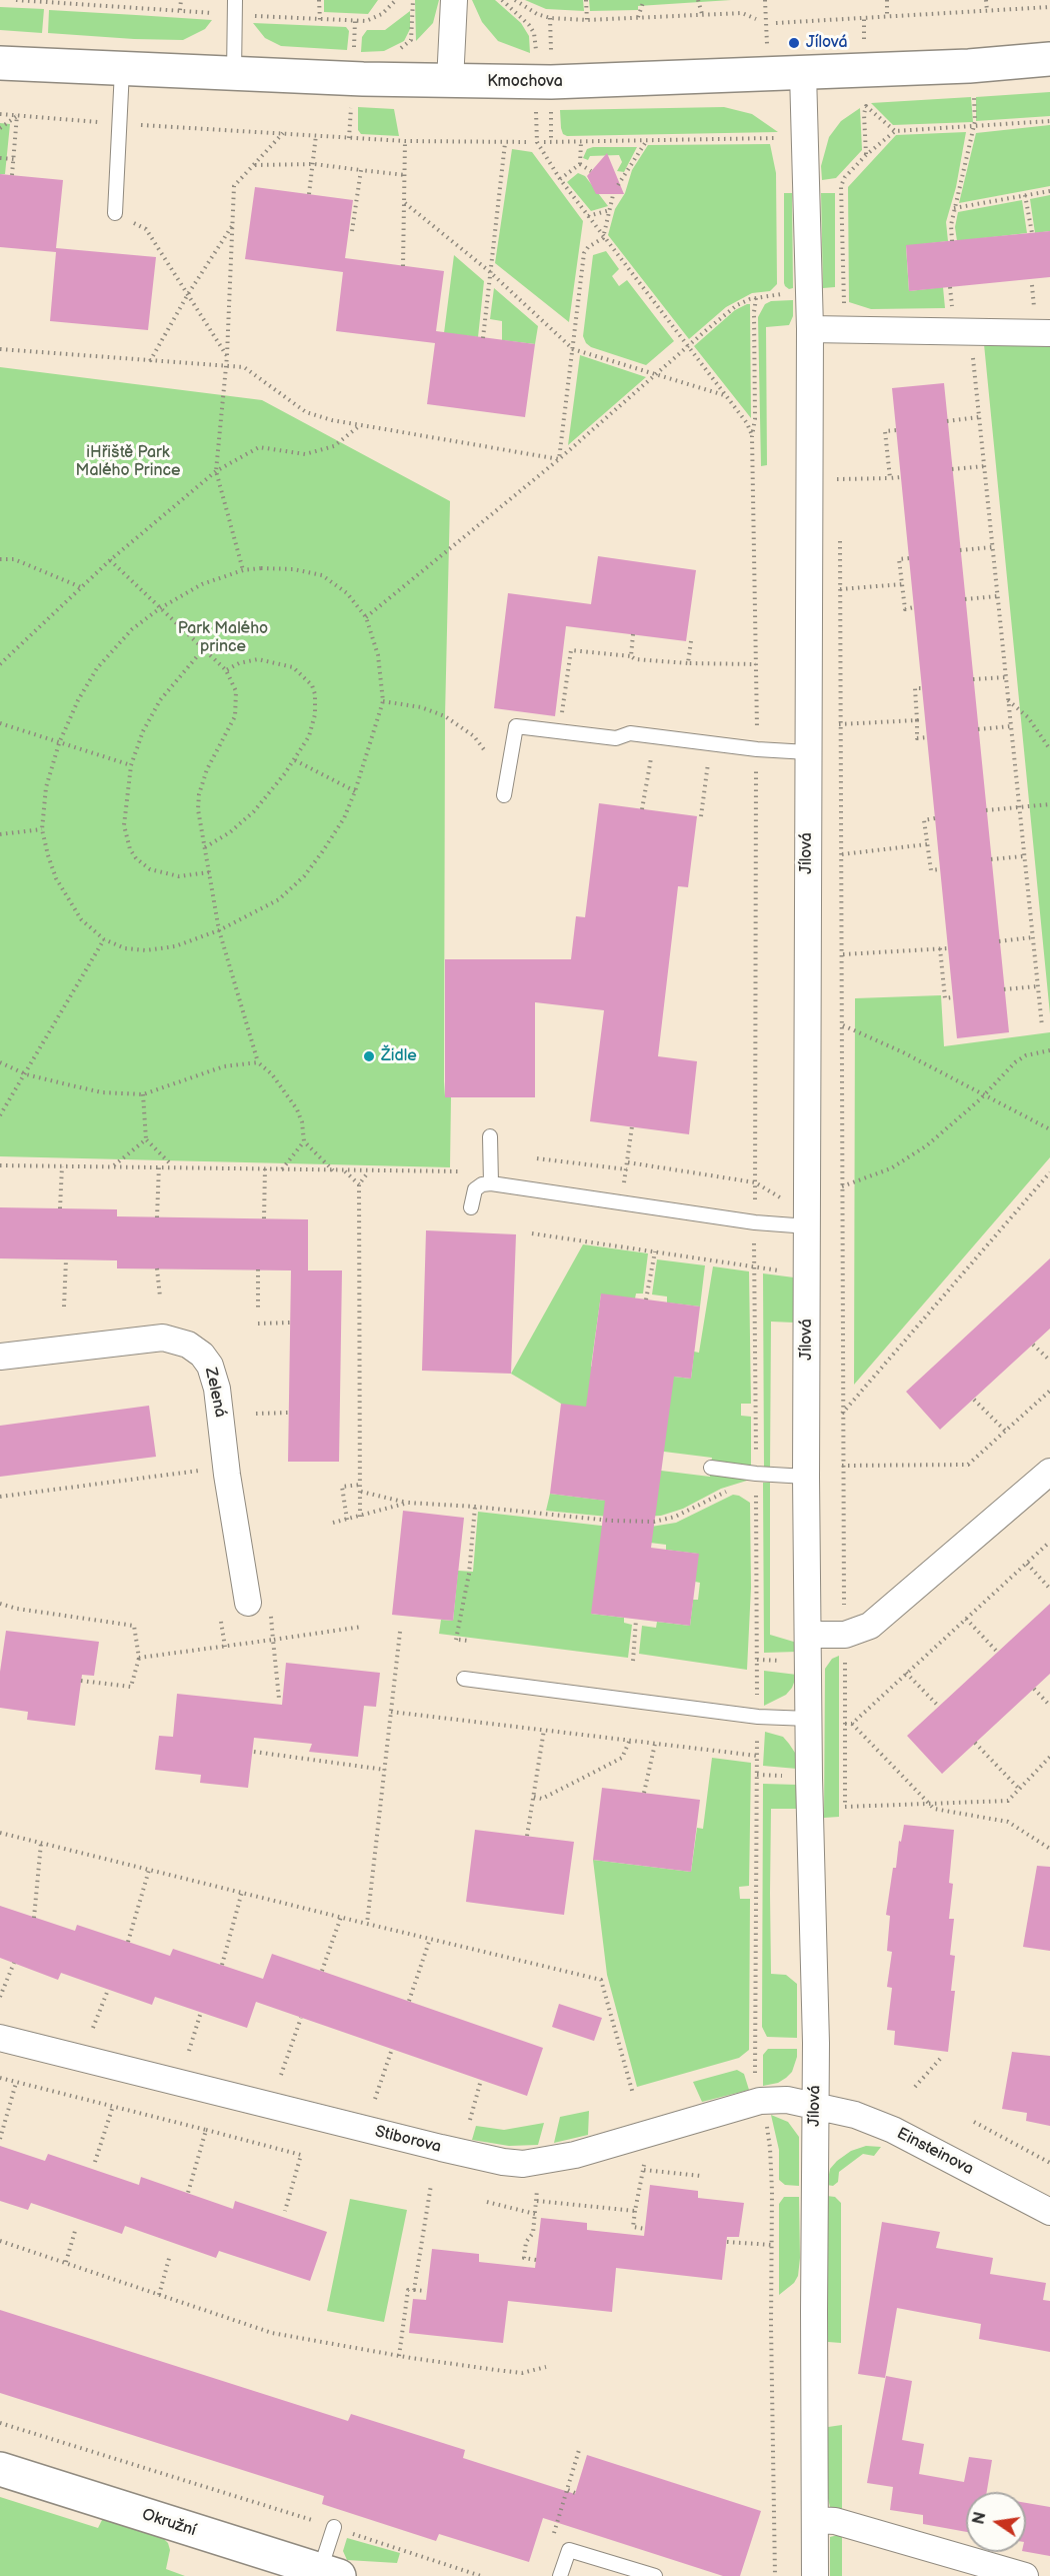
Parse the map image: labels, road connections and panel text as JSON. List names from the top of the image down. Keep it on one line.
{"streets":{"street":["Kmochova","Jílová","Zelená","Stiborova","Einsteinova","Okružní"]},"crossings":[["Kmochova","Jílová"],["Jílová","Stiborova"],["Jílová","Einsteinova"],["Stiborova","Einsteinova"]],"parks":["iHřiště Park Malého Prince","Park Malého prince"],"places":["Jílová","Židle"],"north":"left"}
